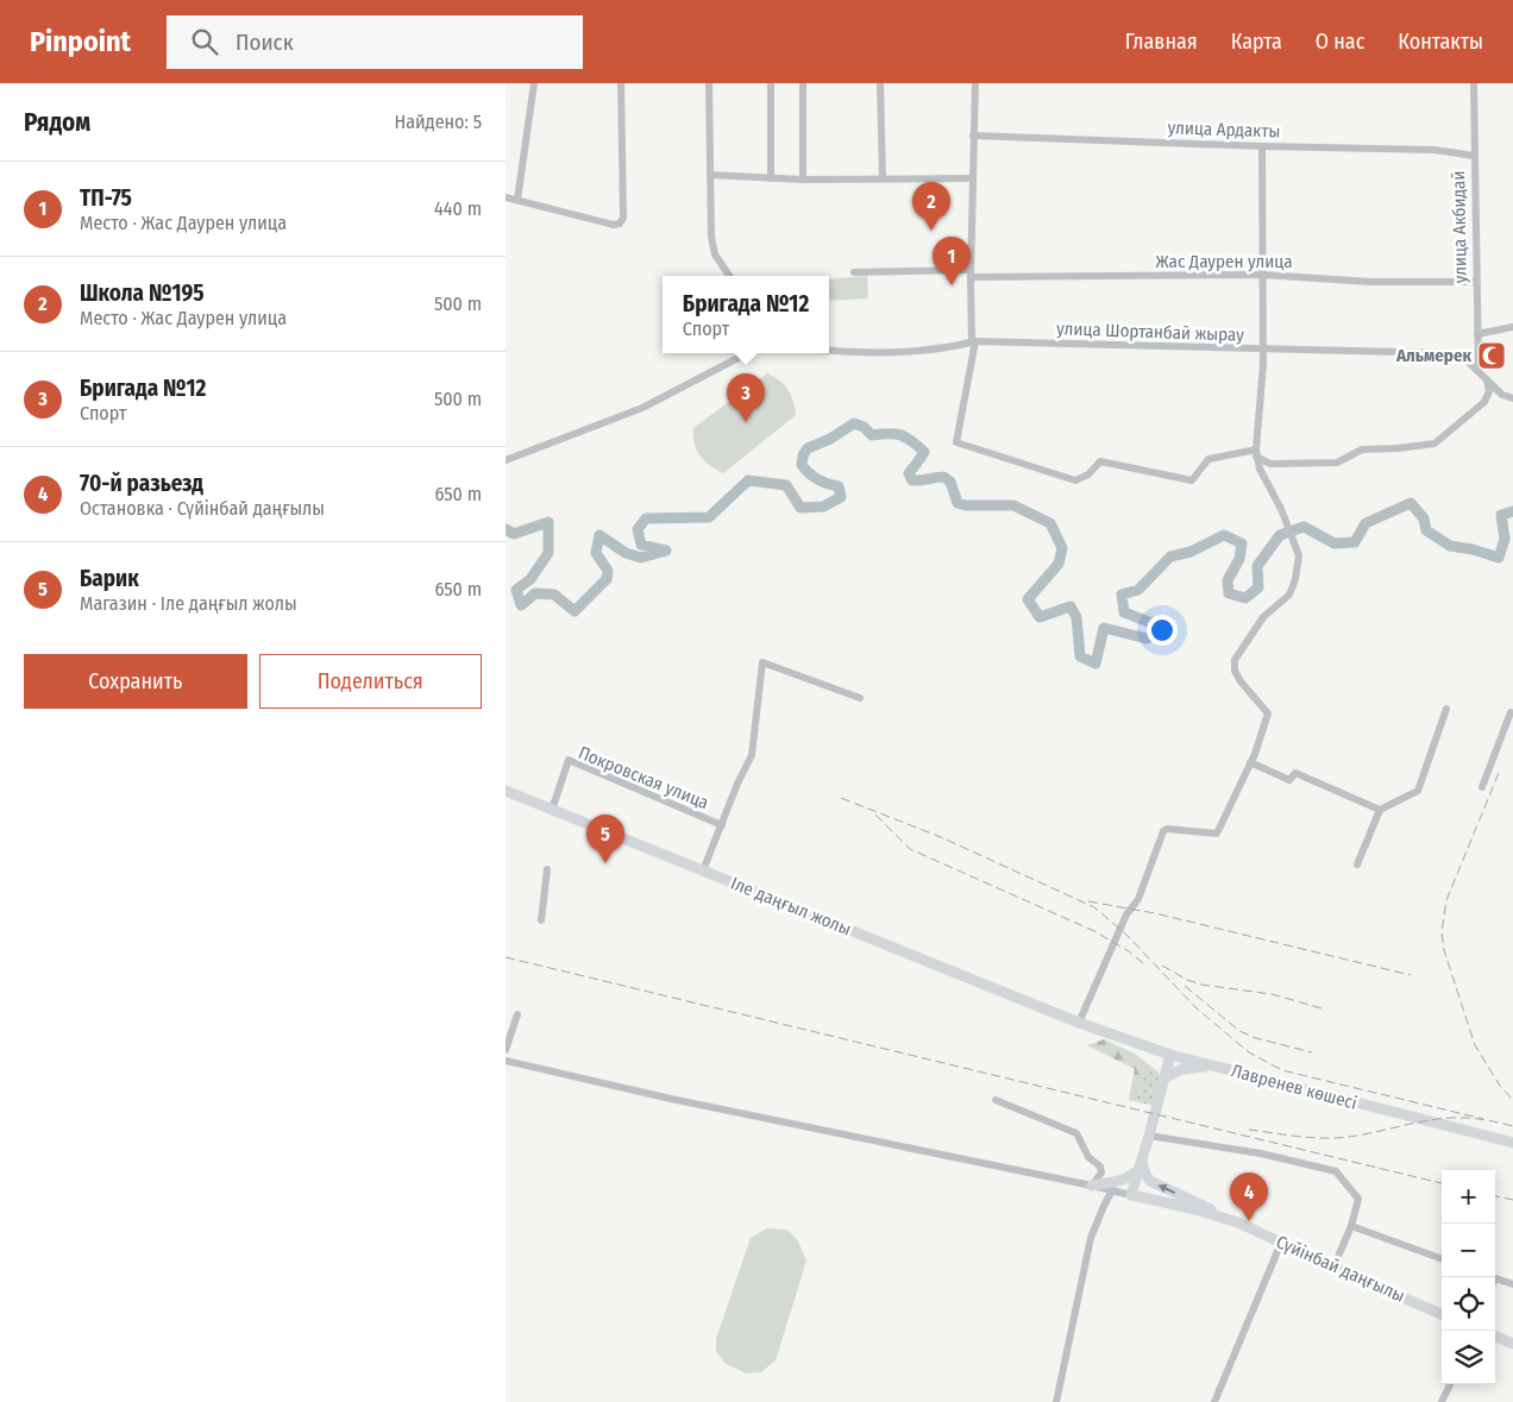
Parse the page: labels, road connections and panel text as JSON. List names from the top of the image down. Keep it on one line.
{"streets":{"main road":["Іле даңғыл жолы","Лавренев көшесі","Сүйінбай даңғылы"],"street":["улица Ардакты","улица Акбидай","Жас Даурен улица","улица Шортанбай жырау","Покровская улица"]},"crossings":[["улица Ардакты","улица Акбидай"],["улица Акбидай","Жас Даурен улица"],["улица Акбидай","улица Шортанбай жырау"],["Покровская улица","Іле даңғыл жолы"],["Іле даңғыл жолы","Лавренев көшесі"]],"places":{"mosque":["Альмерек"]},"page":{"header":"Pinpoint","search":"Поиск","nav":["Главная","Карта","О нас","Контакты"],"heading":["Рядом","Найдено: 5"],"list":[{"mark":"1","name":"ТП-75","note":"Место · Жас Даурен улица","value":"440 m"},{"mark":"2","name":"Школа №195","note":"Место · Жас Даурен улица","value":"500 m"},{"mark":"3","name":"Бригада №12","note":"Спорт","value":"500 m"},{"mark":"4","name":"70-й разьезд","note":"Остановка · Сүйінбай даңғылы","value":"650 m"},{"mark":"5","name":"Барик","note":"Магазин · Іле даңғыл жолы","value":"650 m"}],"pins":["2","1","3","5","4"],"popup":["Бригада №12","Спорт"],"buttons":["Сохранить","Поделиться"],"map_buttons":["+","−"]}}
